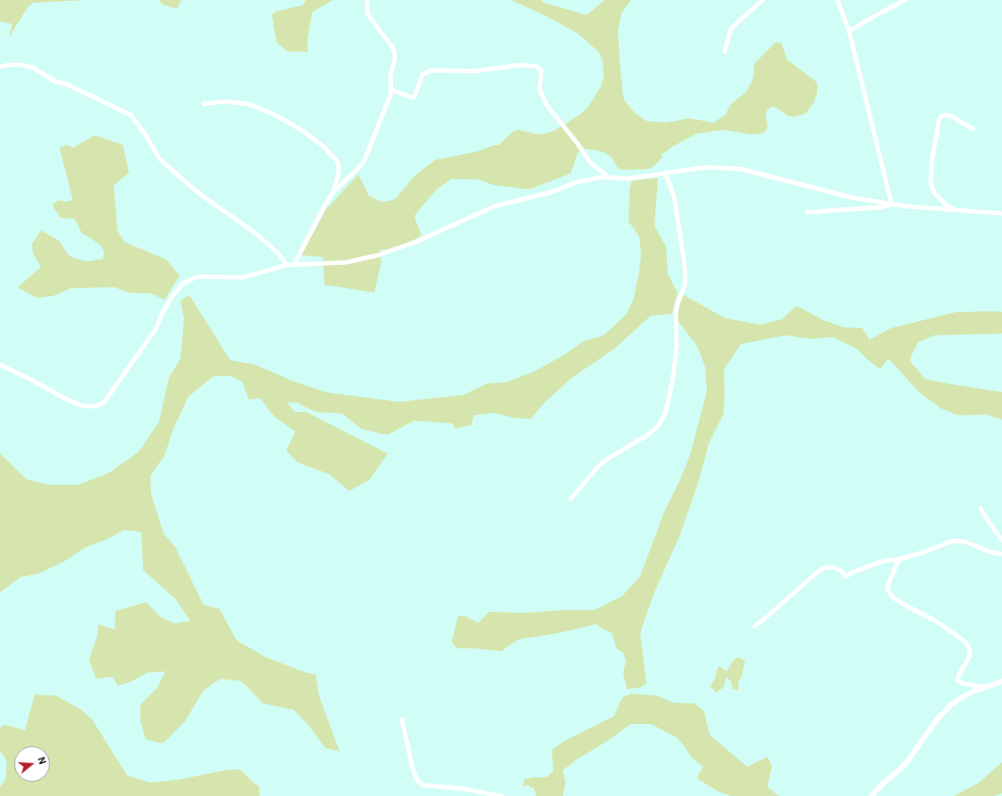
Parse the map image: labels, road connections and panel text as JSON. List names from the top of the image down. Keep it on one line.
{"north":"right"}
